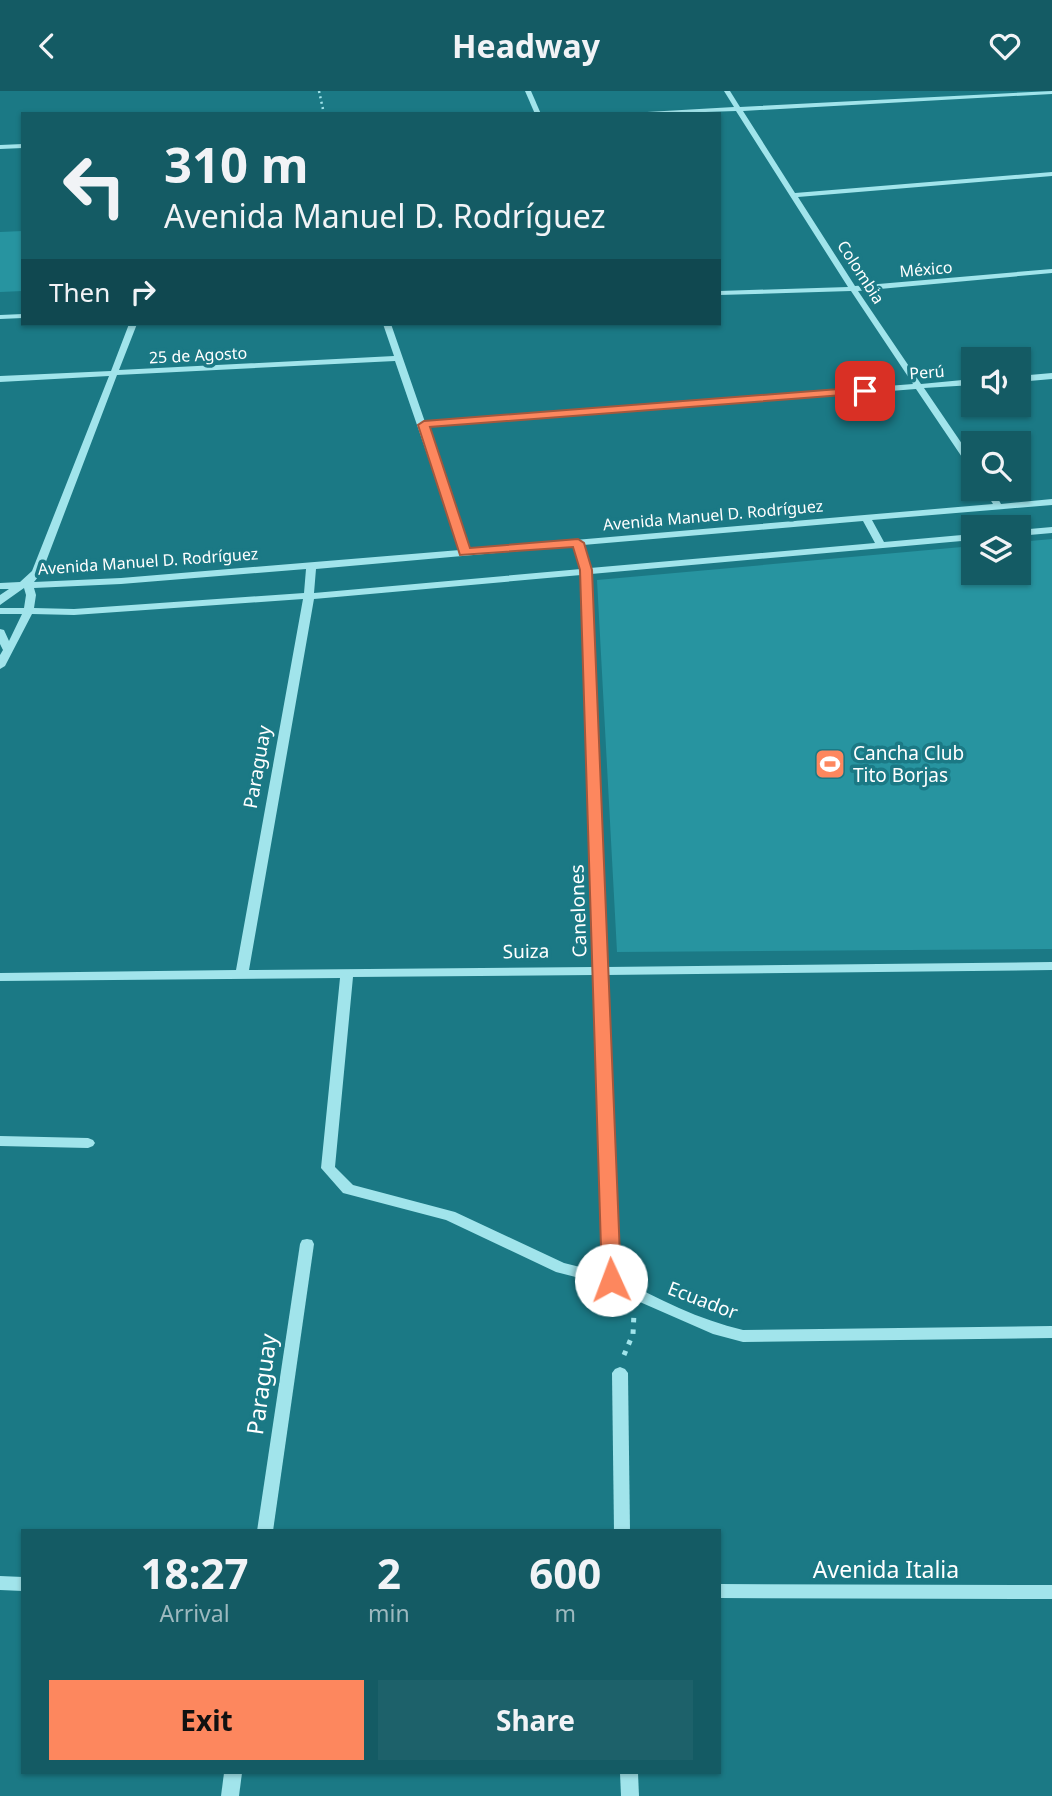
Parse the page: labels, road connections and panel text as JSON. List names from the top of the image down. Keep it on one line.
{"streets":{"street":["México","Colombia","25 de Agosto","Perú","Avenida Manuel D. Rodríguez","Paraguay","Canelones","Suiza","Ecuador","Avenida Italia"]},"crossings":[["México","Colombia"],["Colombia","Perú"],["Avenida Manuel D. Rodríguez","Paraguay"],["Avenida Manuel D. Rodríguez","Canelones"],["Paraguay","Suiza"],["Canelones","Suiza"],["Canelones","Ecuador"],["Suiza","Ecuador"]],"places":{"sports":["Cancha Club Tito Borjas"]},"page":{"header":"Headway","turn":["310 m","Avenida Manuel D. Rodríguez"],"then":"Then","eta":["18:27","Arrival","2","min","600","m"],"buttons":["Exit","Share"]}}
